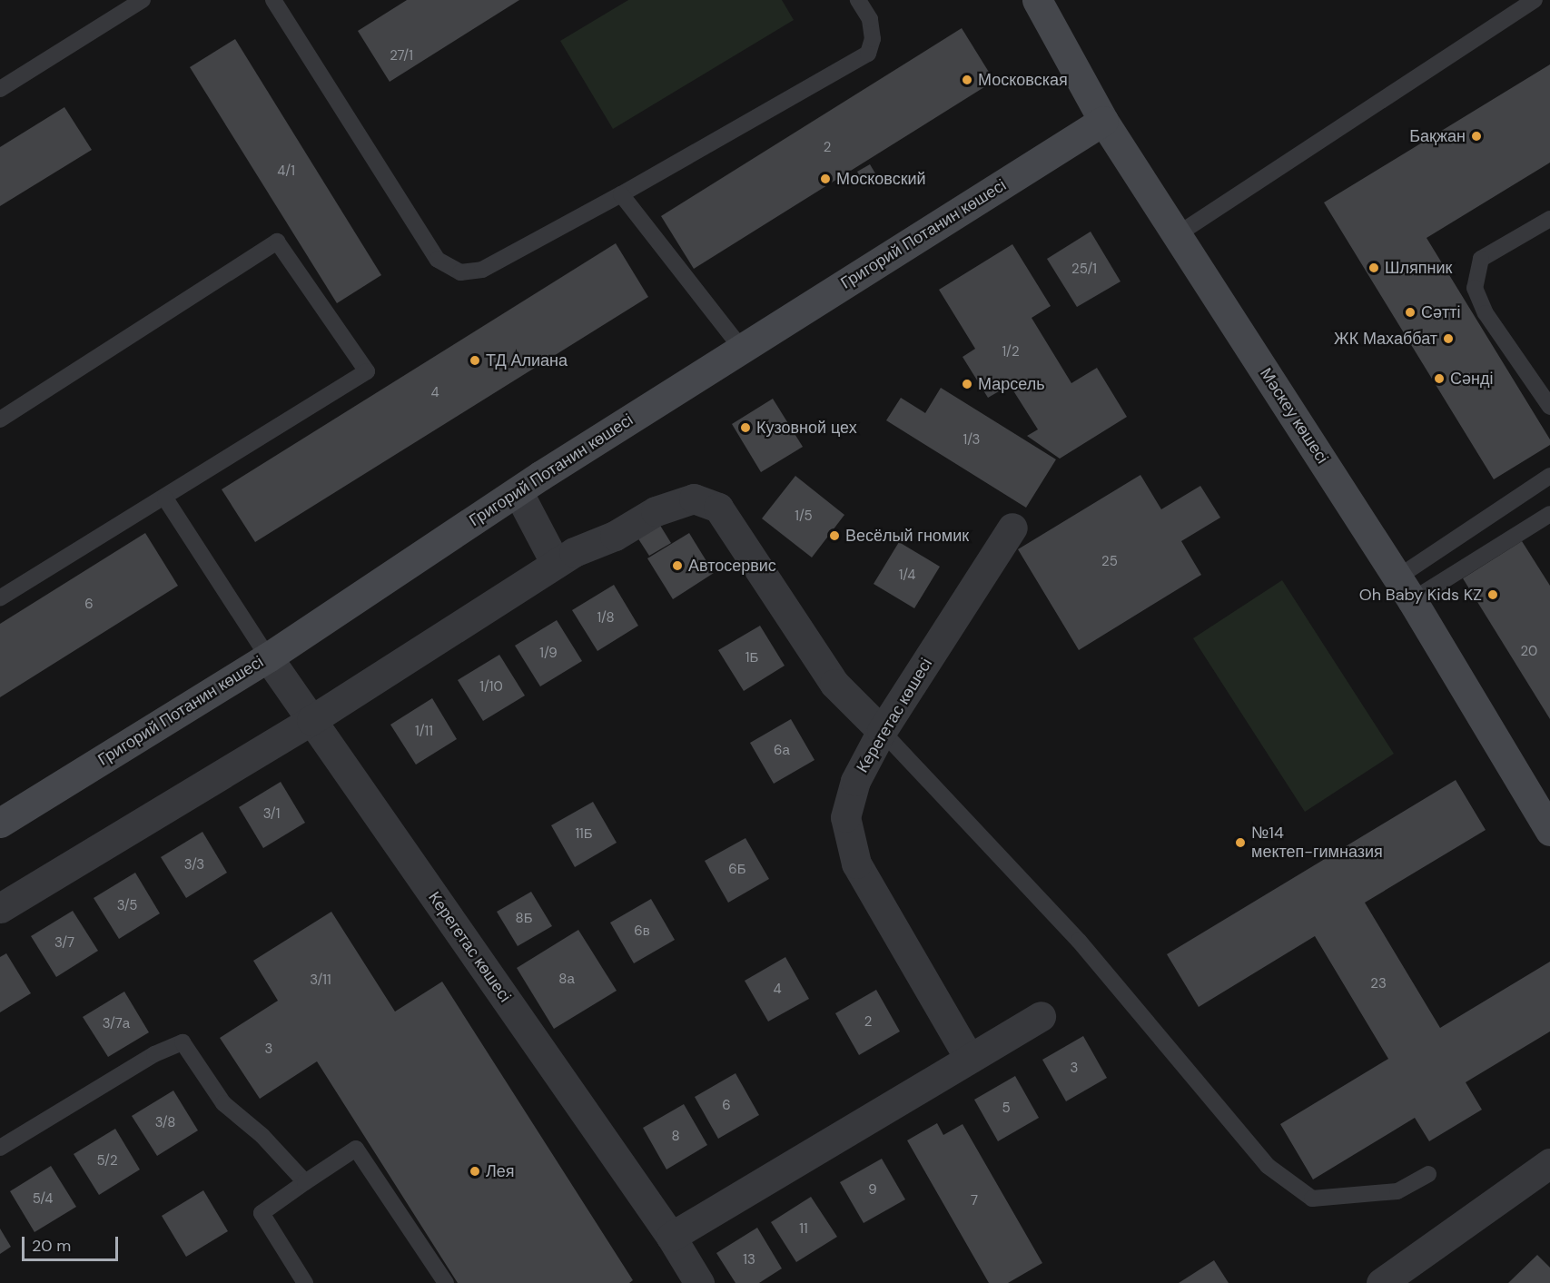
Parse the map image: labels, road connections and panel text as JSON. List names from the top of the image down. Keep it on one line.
{"streets":{"street":["Григорий Потанин көшесі","Мәскеу көшесі","Керегетас көшесі"]},"crossings":[["Григорий Потанин көшесі","Мәскеу көшесі"],["Григорий Потанин көшесі","Керегетас көшесі"]],"places":["Московская","Бақжан","Московский","Шляпник","Сәтті","ЖК Махаббат","ТД Алиана","Сәнді","Марсель","Кузовной цех","Весёлый гномик","Автосервис","Oh Baby Kids KZ","№14 мектеп-гимназия","Лея"],"house_numbers":["27/1","2","4/1","25/1","1/2","4","1/3","1/5","25","1/4","6","1/8","20","1/9","1Б","1/10","1/11","6а","3/1","11Б","3/3","6Б","3/5","8Б","6в","3/7","8а","3/11","23","4","2","3/7а","3","3","6","5","3/8","8","5/2","9","5/4","7","11","13"],"scale_bar":"20 m"}
